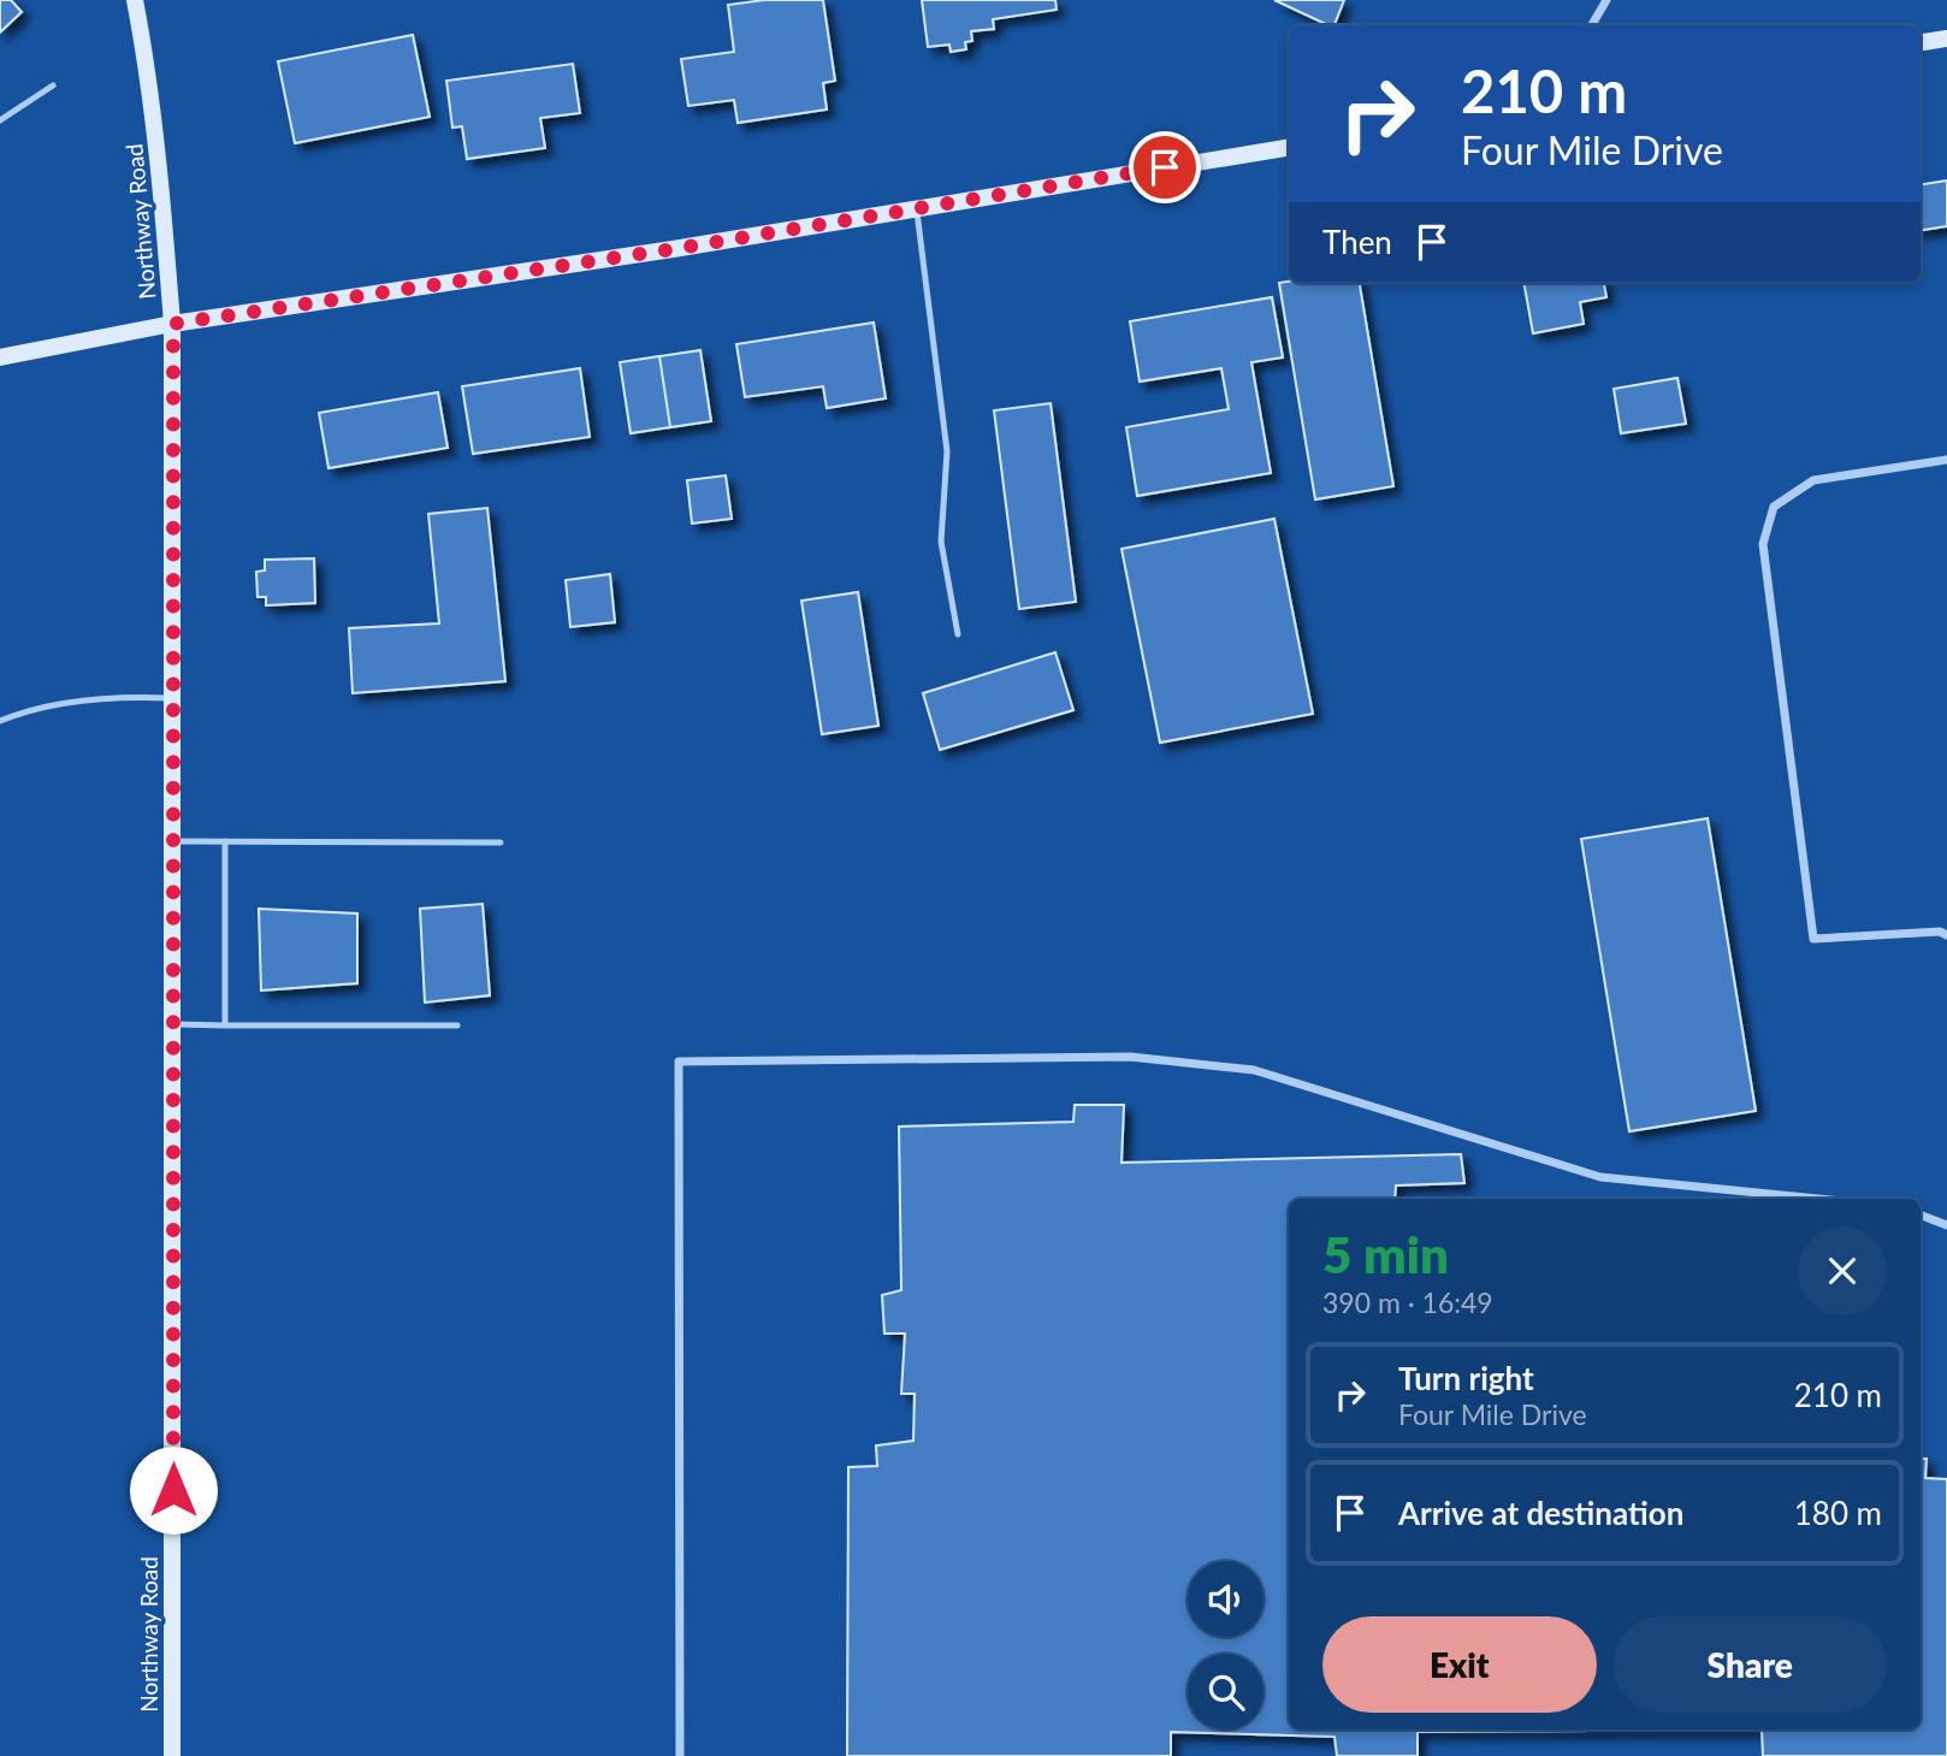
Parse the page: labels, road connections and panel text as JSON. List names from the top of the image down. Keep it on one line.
{"streets":{"street":["Northway Road"]},"page":{"turn":["210 m","Four Mile Drive"],"then":"Then","heading":["5 min","390 m · 16:49"],"list":[{"name":"Turn right","note":"Four Mile Drive","value":"210 m"},{"name":"Arrive at destination","value":"180 m"}],"buttons":["Exit","Share"]}}
